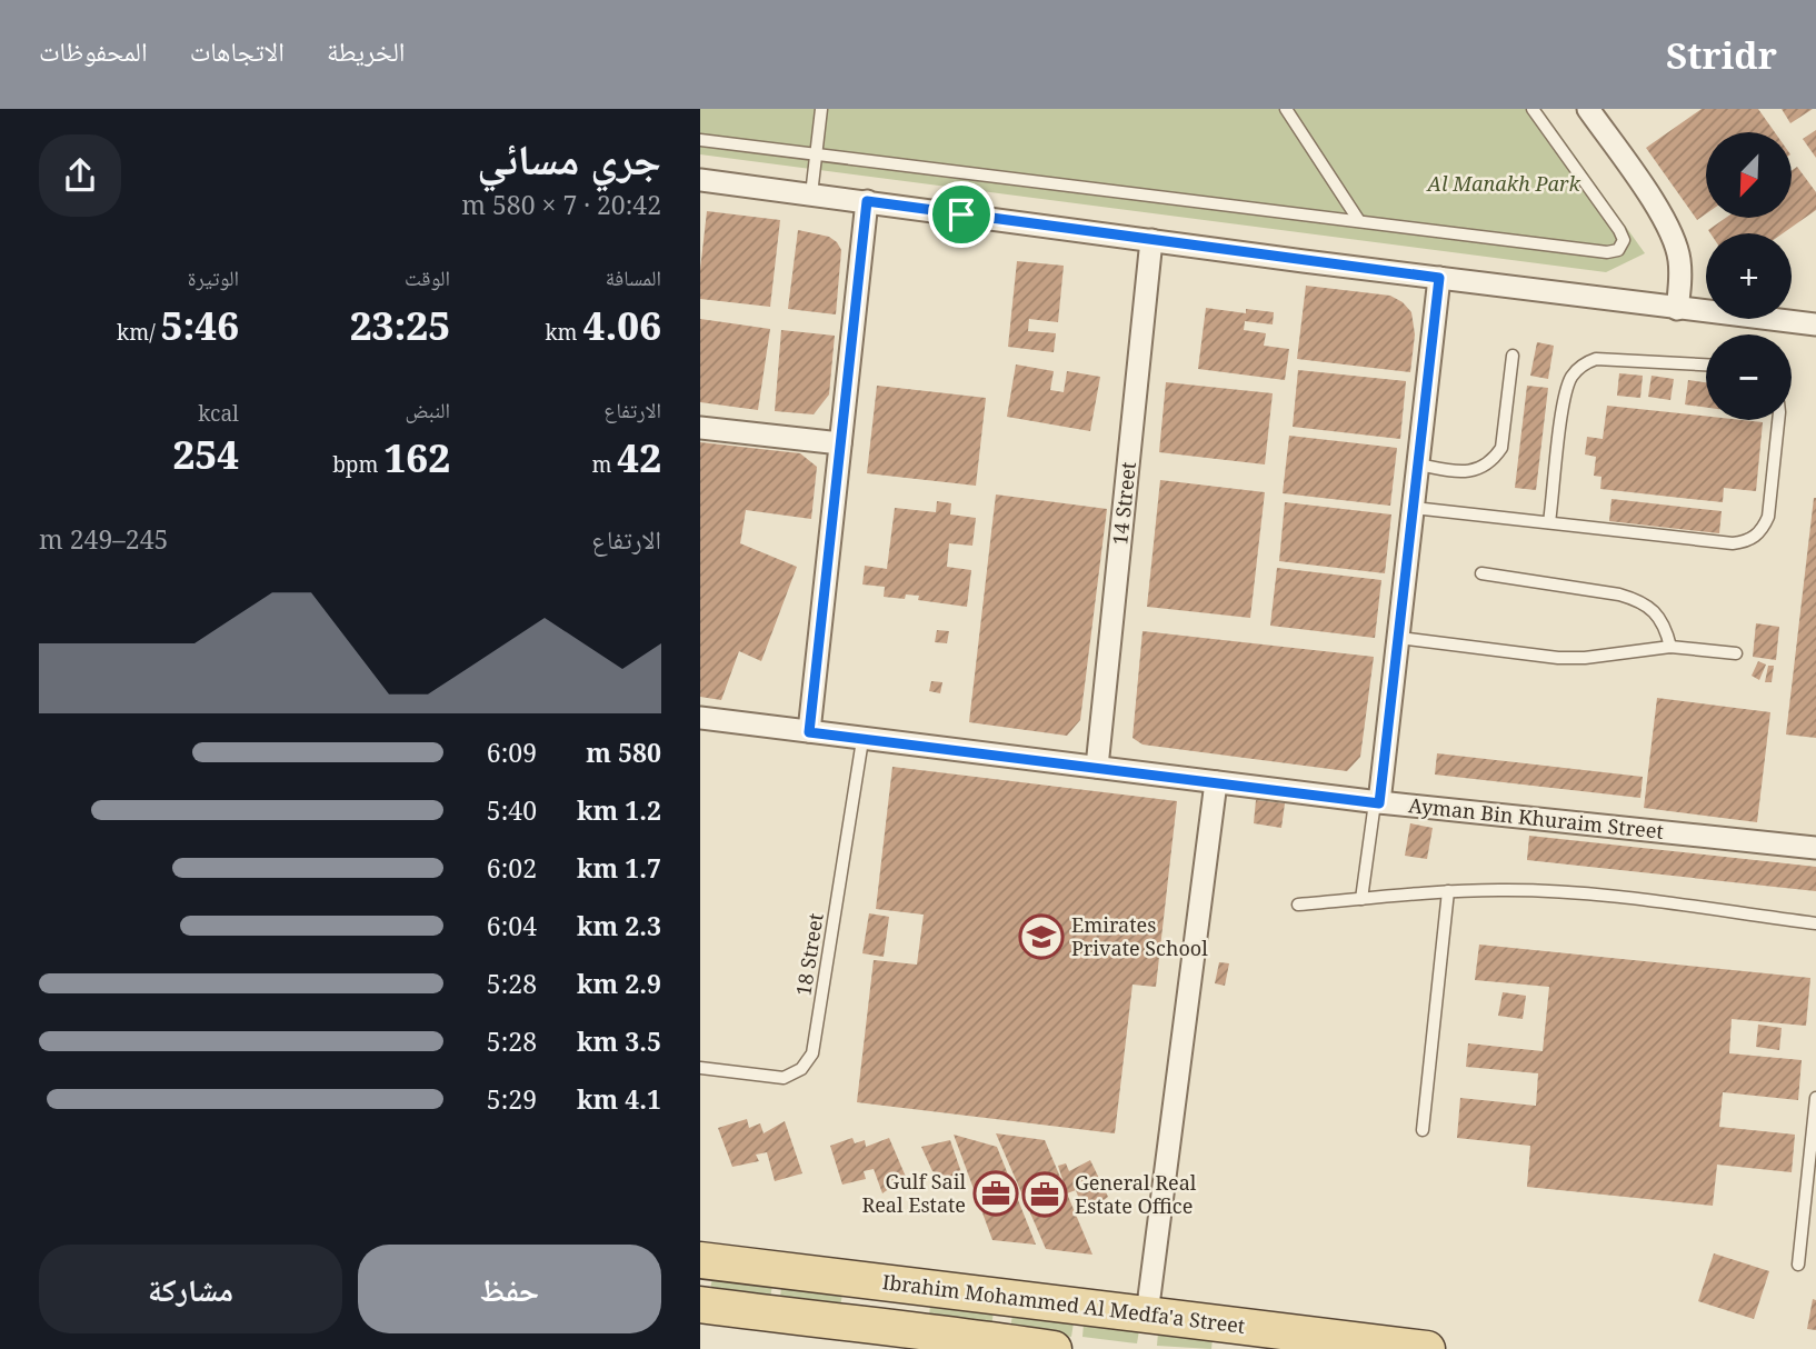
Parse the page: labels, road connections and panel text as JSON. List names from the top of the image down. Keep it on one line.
{"streets":{"main road":["Ibrahim Mohammed Al Medfa'a Street"],"street":["14 Street","Ayman Bin Khuraim Street"],"lane":["18 Street"]},"crossings":[["14 Street","Ayman Bin Khuraim Street"],["Ayman Bin Khuraim Street","18 Street"]],"parks":["Al Manakh Park"],"places":{"school or university":["Emirates Private School"],"office":["Gulf Sail Real Estate","General Real Estate Office"]},"north":"bottom left","page":{"header":"Stridr","nav":["الخريطة","الاتجاهات","المحفوظات"],"heading":["جري مسائي","20:42 · 7 × 580 m"],"map_buttons":["+","−"],"stats":[["المسافة","4.06 km"],["الوقت","23:25"],["الوتيرة","5:46 /km"],["الارتفاع","42 m"],["النبض","162 bpm"],["kcal","254"]],"chart":["الارتفاع","245–249 m"],"list":[{"name":"580 m","note":"6:09"},{"name":"1.2 km","note":"5:40"},{"name":"1.7 km","note":"6:02"},{"name":"2.3 km","note":"6:04"},{"name":"2.9 km","note":"5:28"},{"name":"3.5 km","note":"5:28"},{"name":"4.1 km","note":"5:29"}],"buttons":["حفظ","مشاركة"]}}
